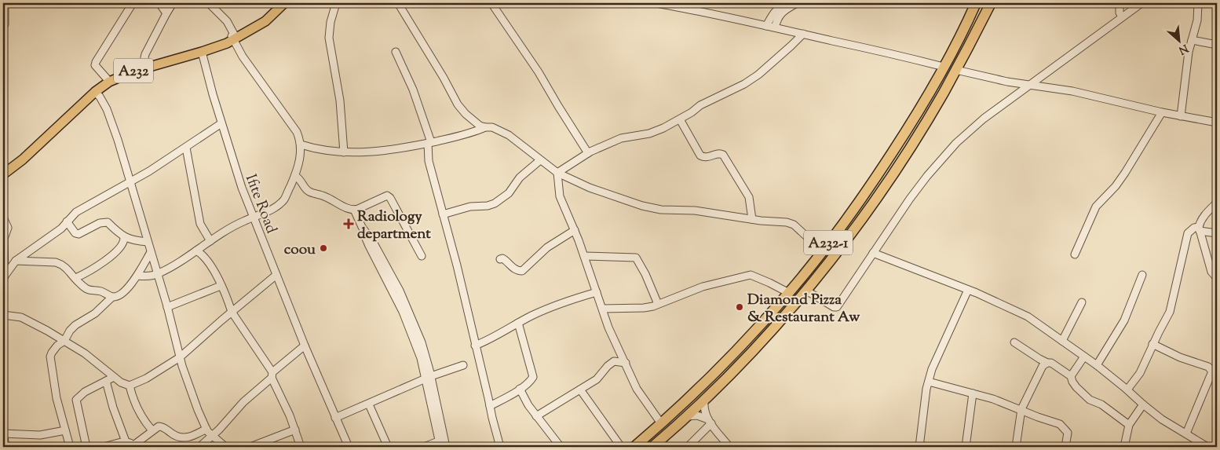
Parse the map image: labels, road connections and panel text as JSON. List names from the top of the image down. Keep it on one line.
{"streets":{"highway":["A232-1"],"main road":["A232"],"street":["Ifite Road"]},"crossings":[["A232","Ifite Road"]],"places":{"health":["Radiology department"],"other":["coou","Diamond Pizza & Restaurant Aw"]},"north":"bottom right"}
